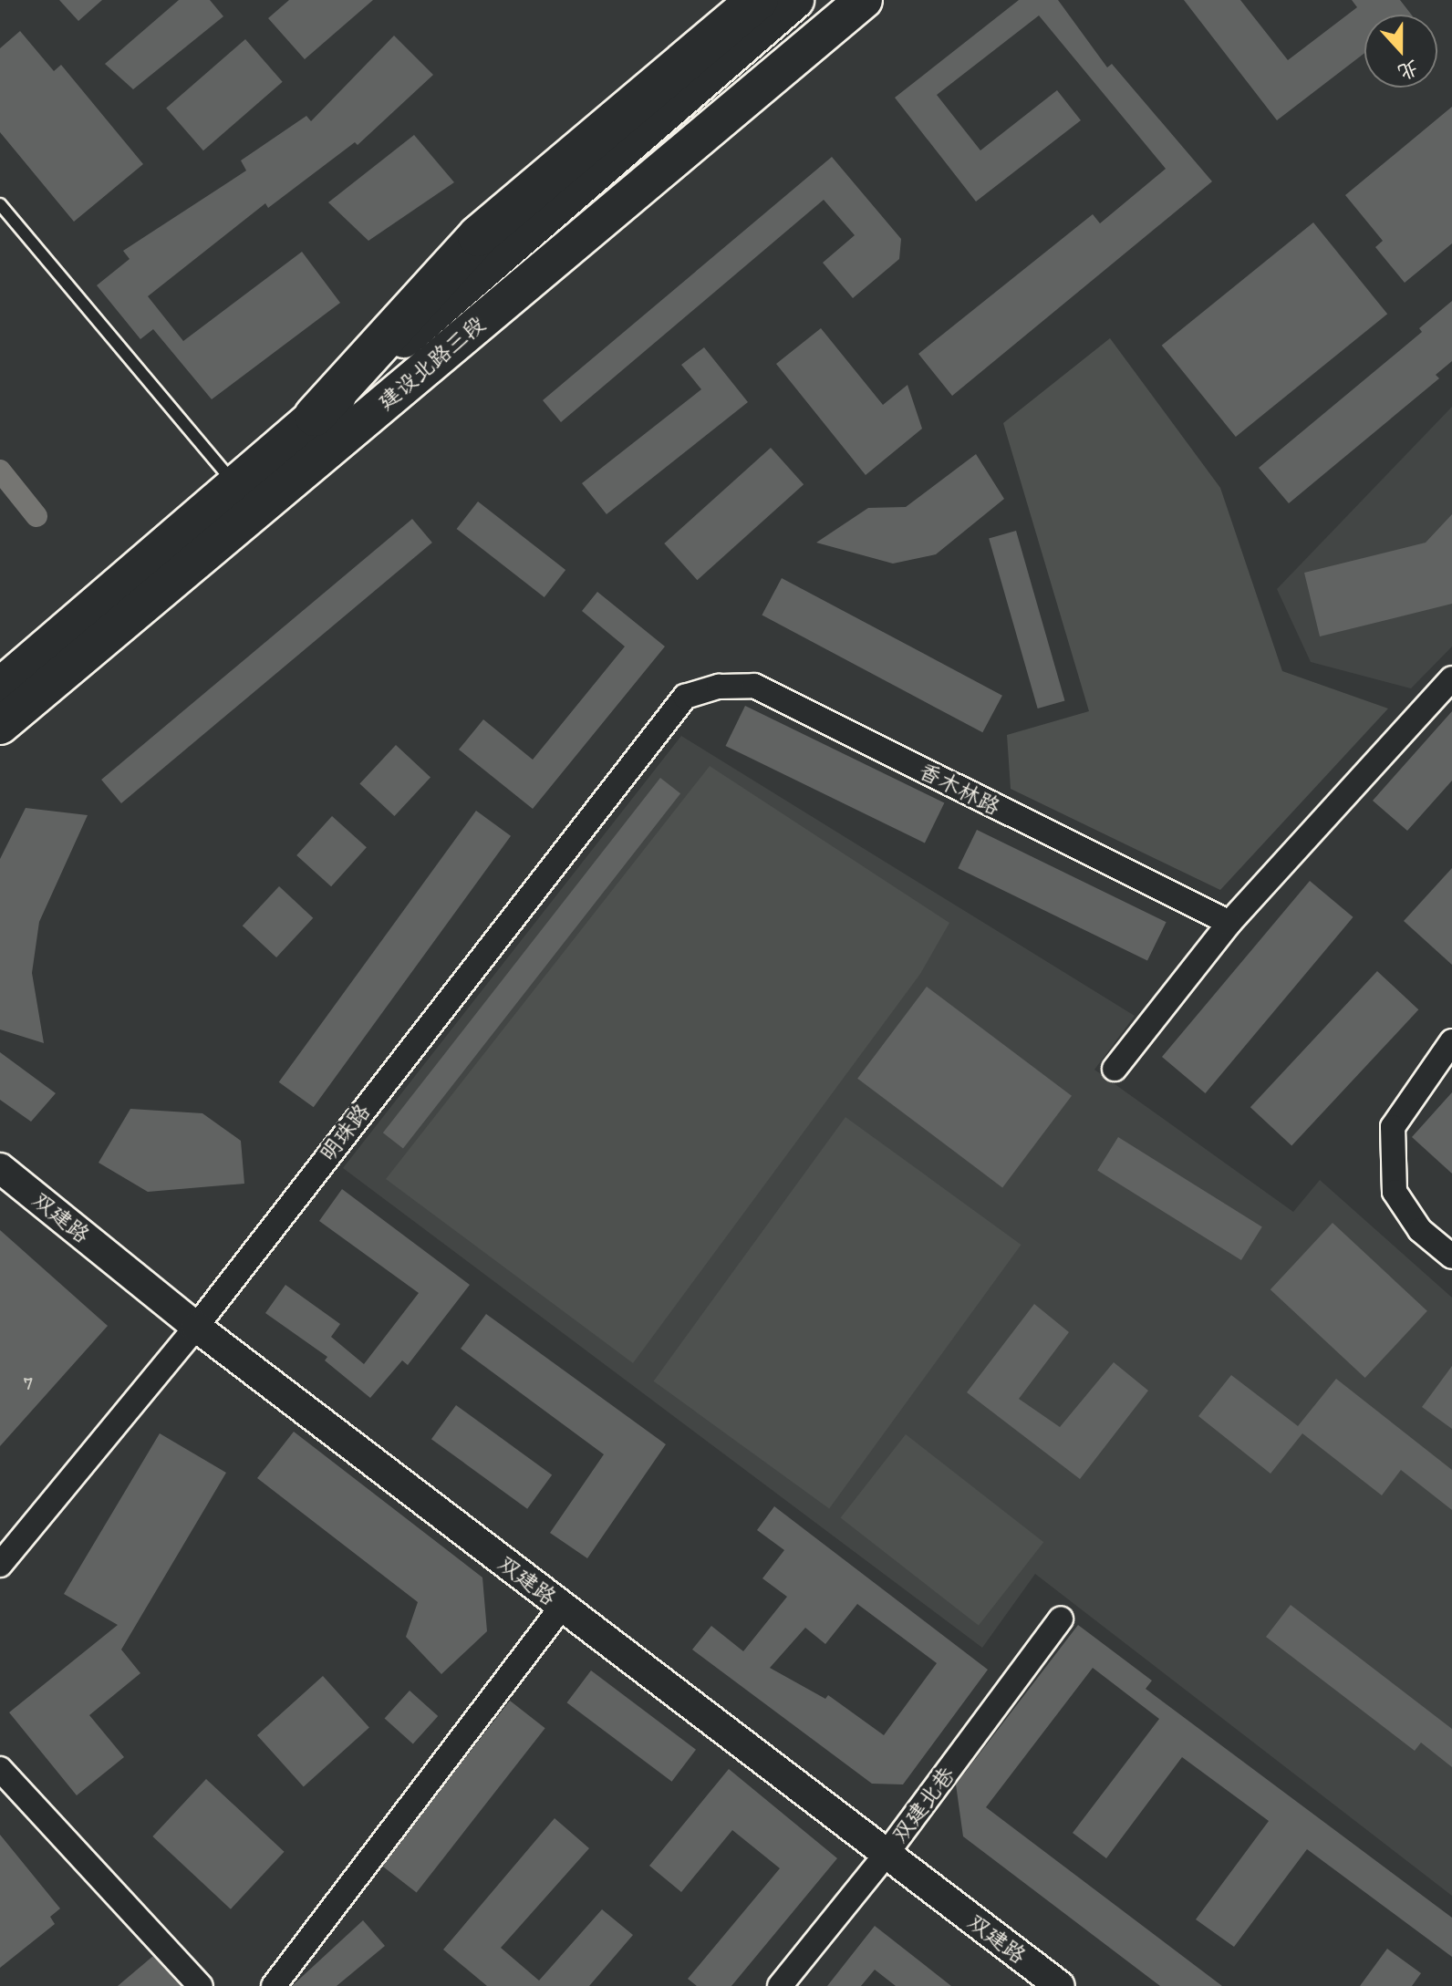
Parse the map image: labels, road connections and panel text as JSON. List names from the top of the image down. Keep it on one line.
{"streets":{"main road":["建设北路三段"],"street":["香木林路","明珠路","双建路","双建北巷"]},"crossings":[["香木林路","明珠路"],["明珠路","双建路"],["双建路","双建北巷"]],"house_numbers":["7"],"north":"bottom"}
